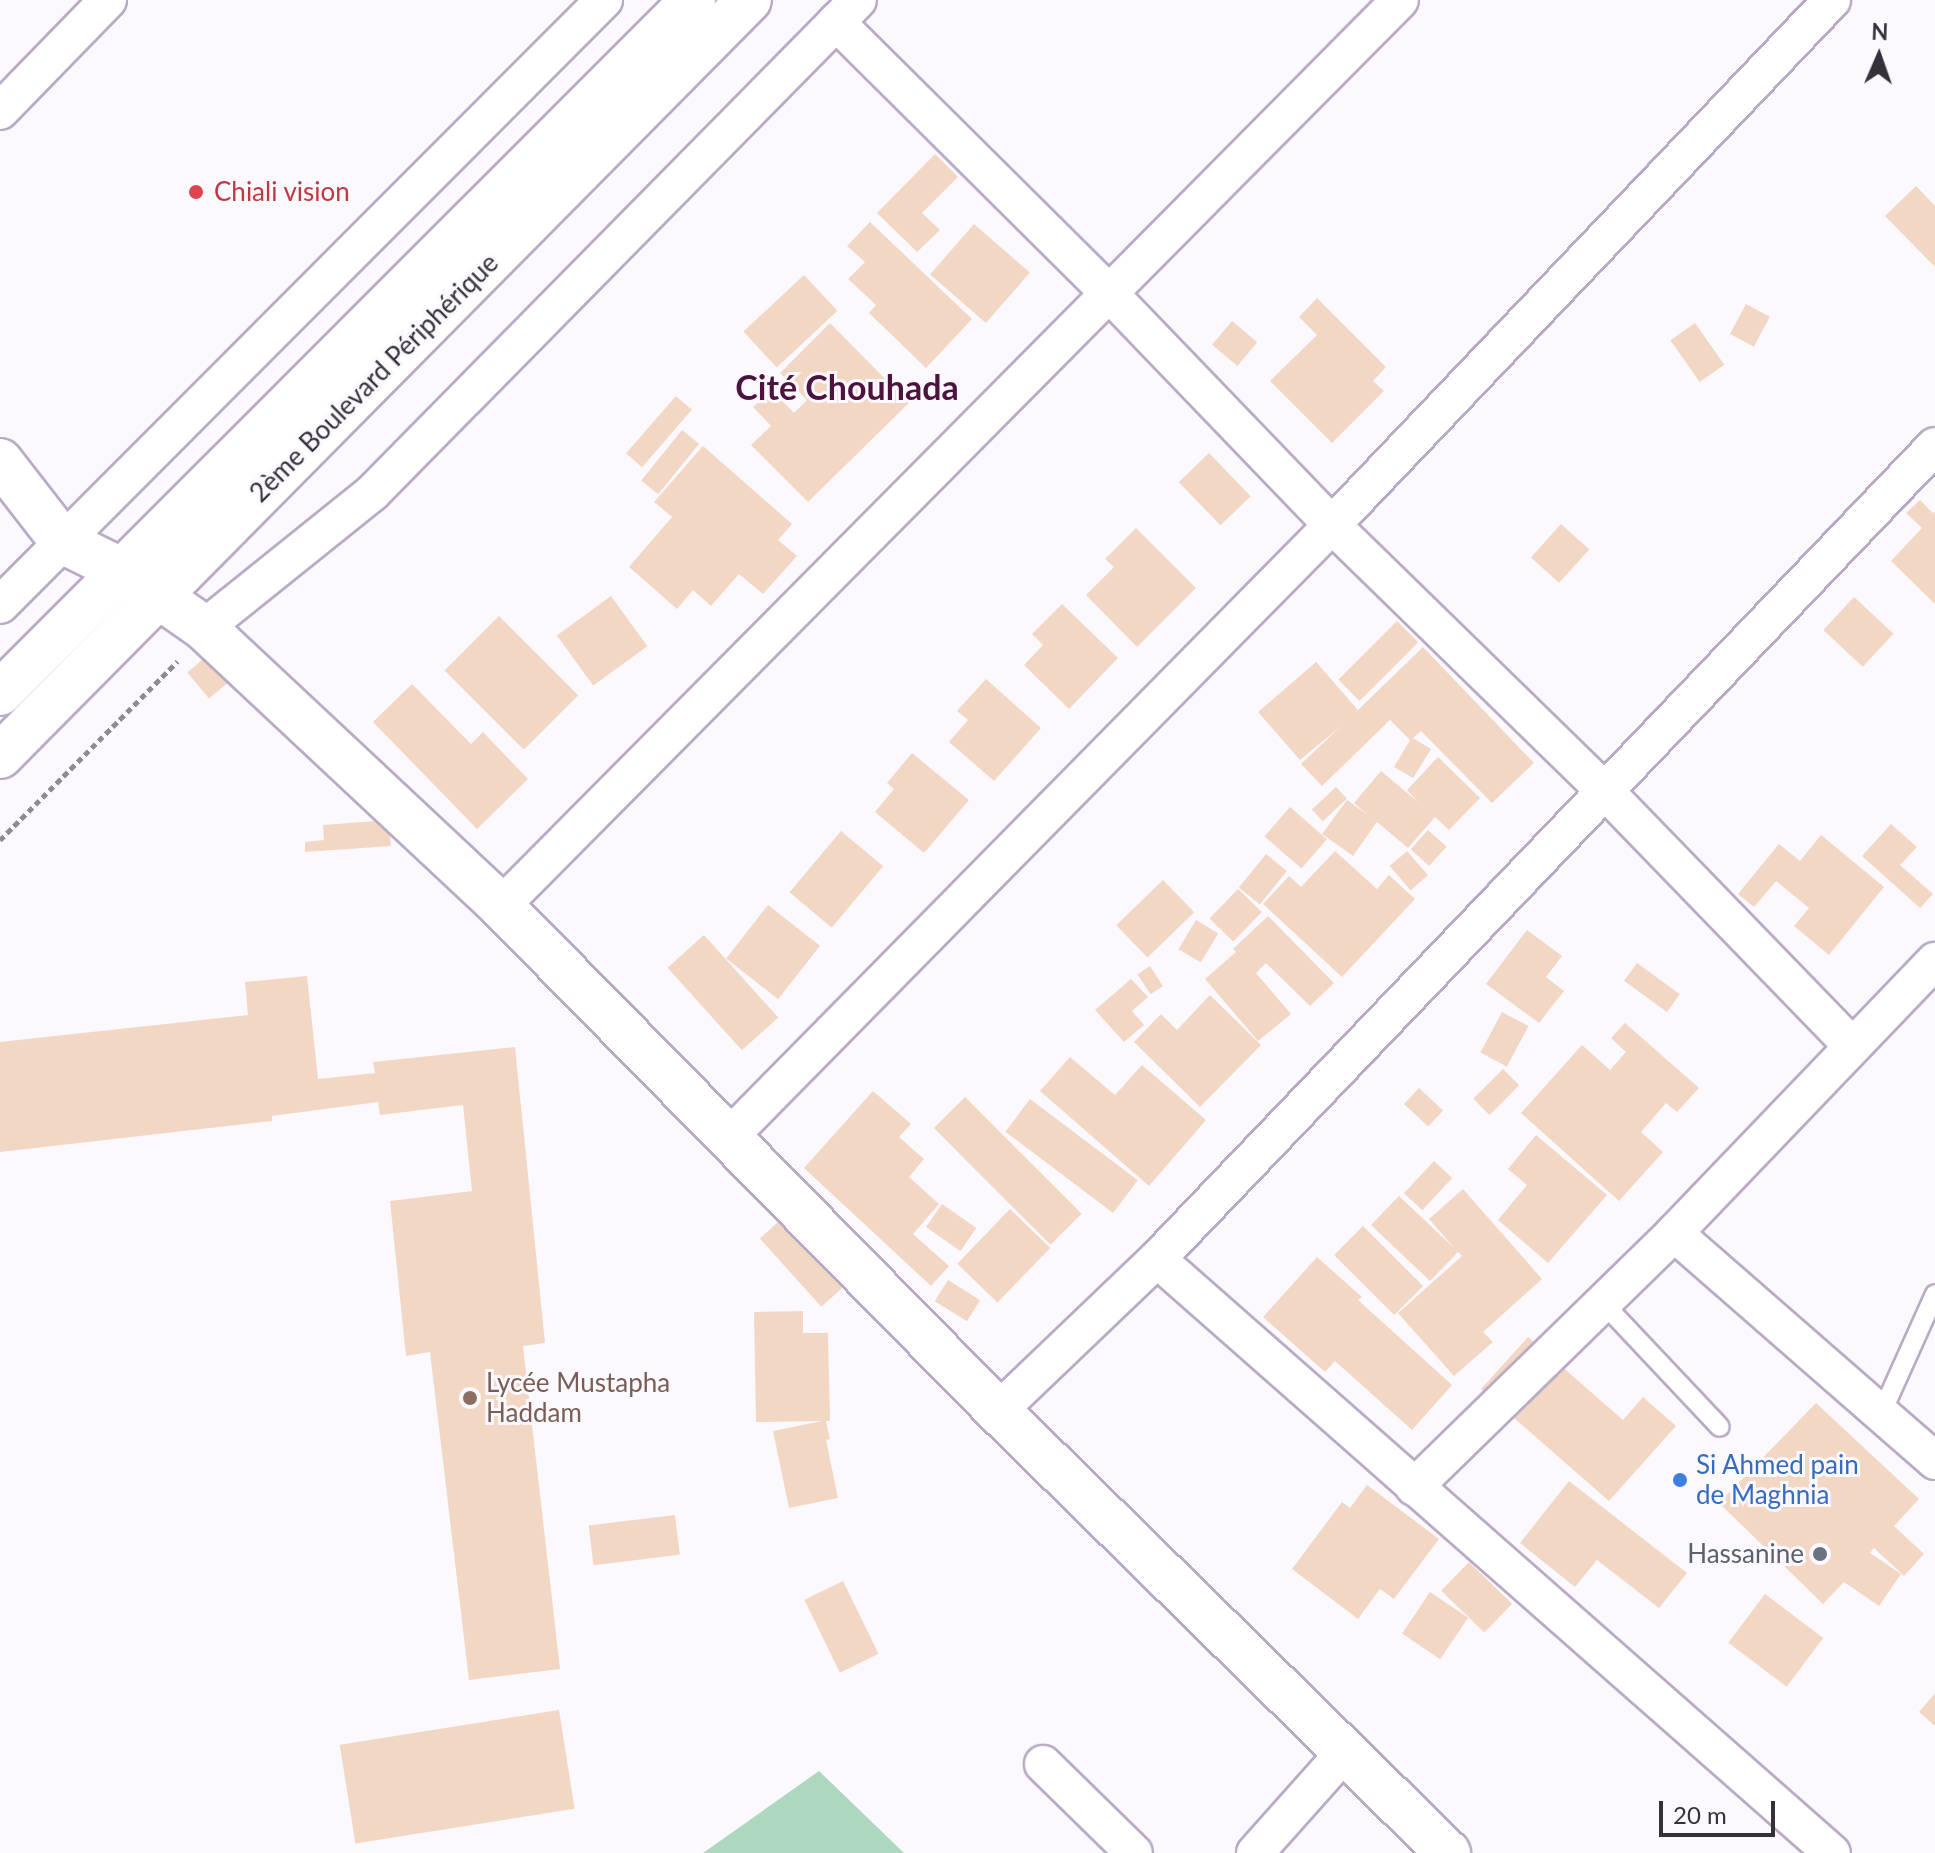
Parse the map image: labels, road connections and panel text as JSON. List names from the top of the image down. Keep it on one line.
{"streets":{"main road":["2ème Boulevard Périphérique"]},"districts":["Cité Chouhada"],"places":["Chiali vision","Lycée Mustapha Haddam","Si Ahmed pain de Maghnia","Hassanine"],"scale_bar":"20 m","north":"top"}
